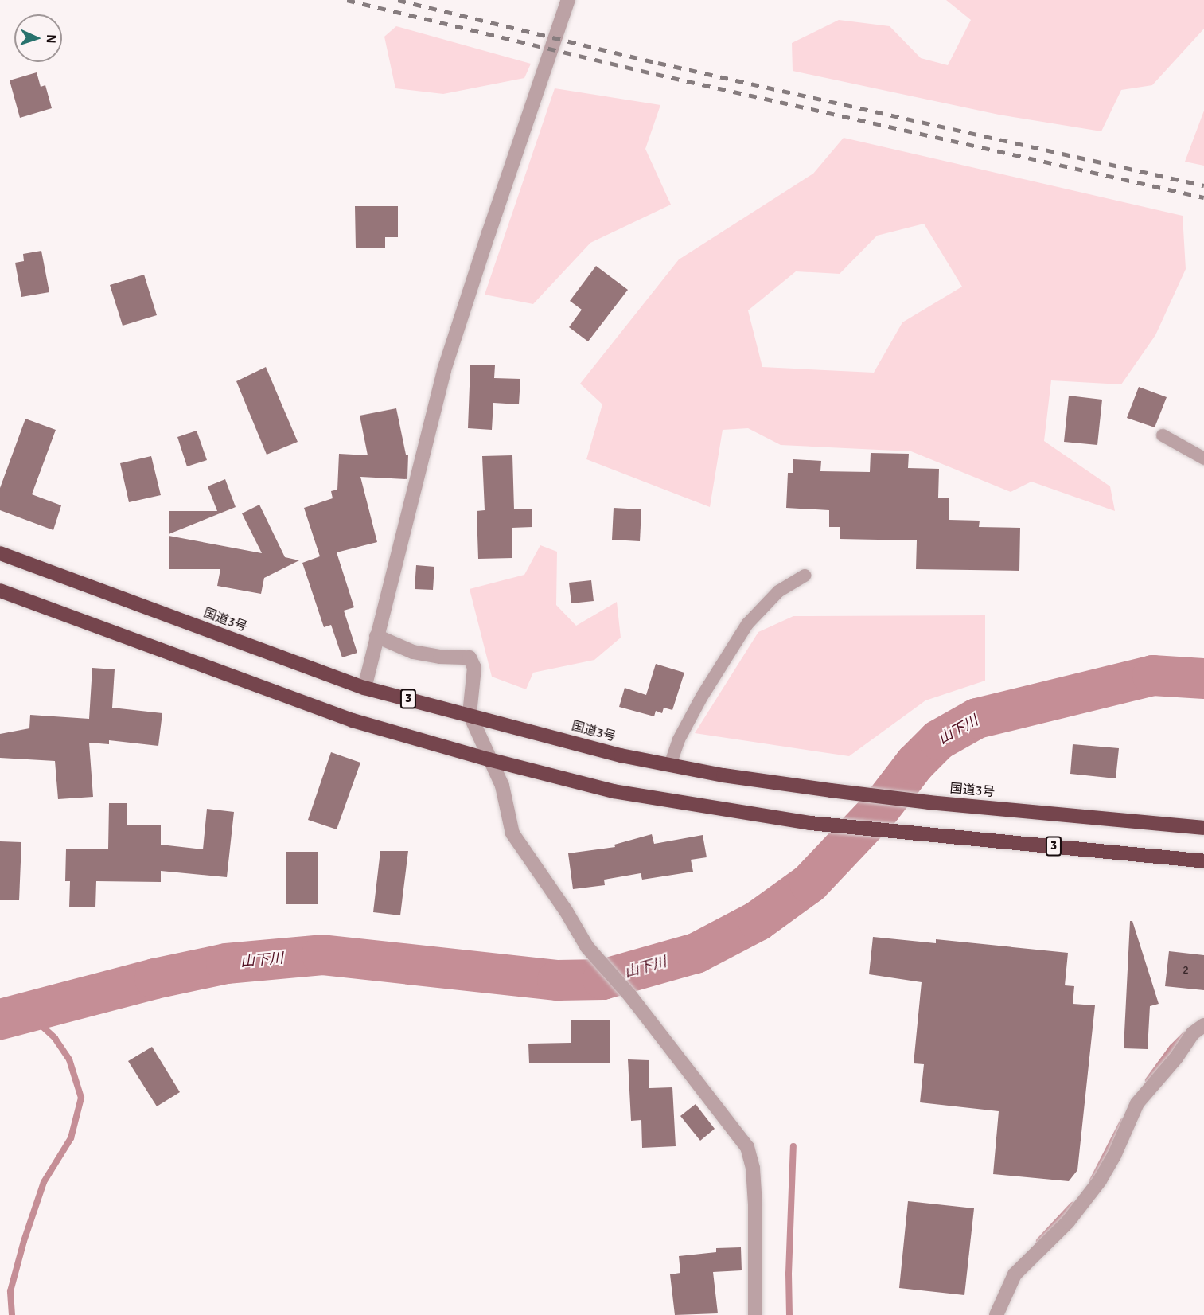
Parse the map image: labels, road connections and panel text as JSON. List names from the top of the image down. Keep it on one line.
{"streets":{"highway":["国道3号","3"]},"water":["山下川"],"house_numbers":["2"],"north":"right"}
